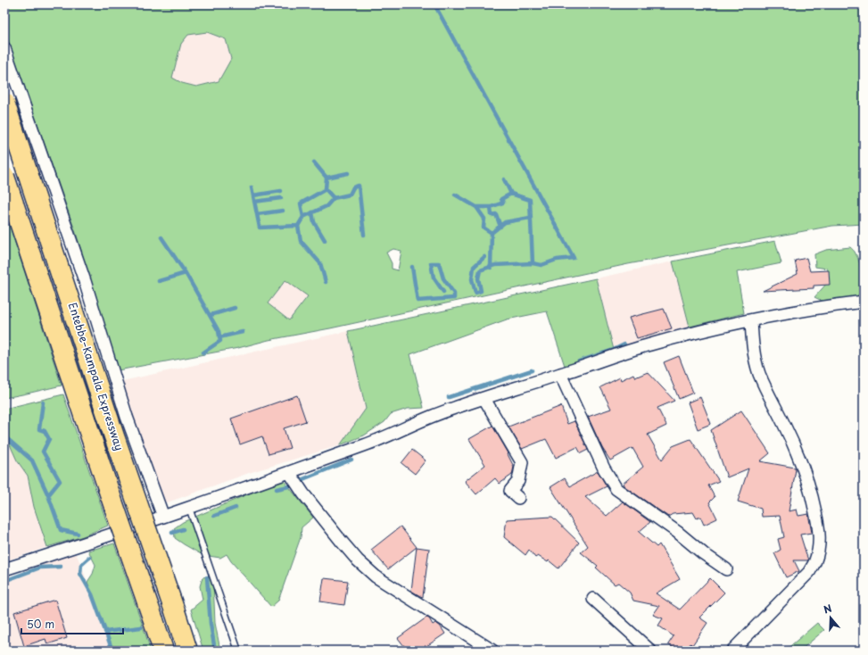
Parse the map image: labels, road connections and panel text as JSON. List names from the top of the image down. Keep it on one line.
{"streets":{"highway":["Entebbe–Kampala Expressway"]},"scale_bar":"50 m","north":"top"}
